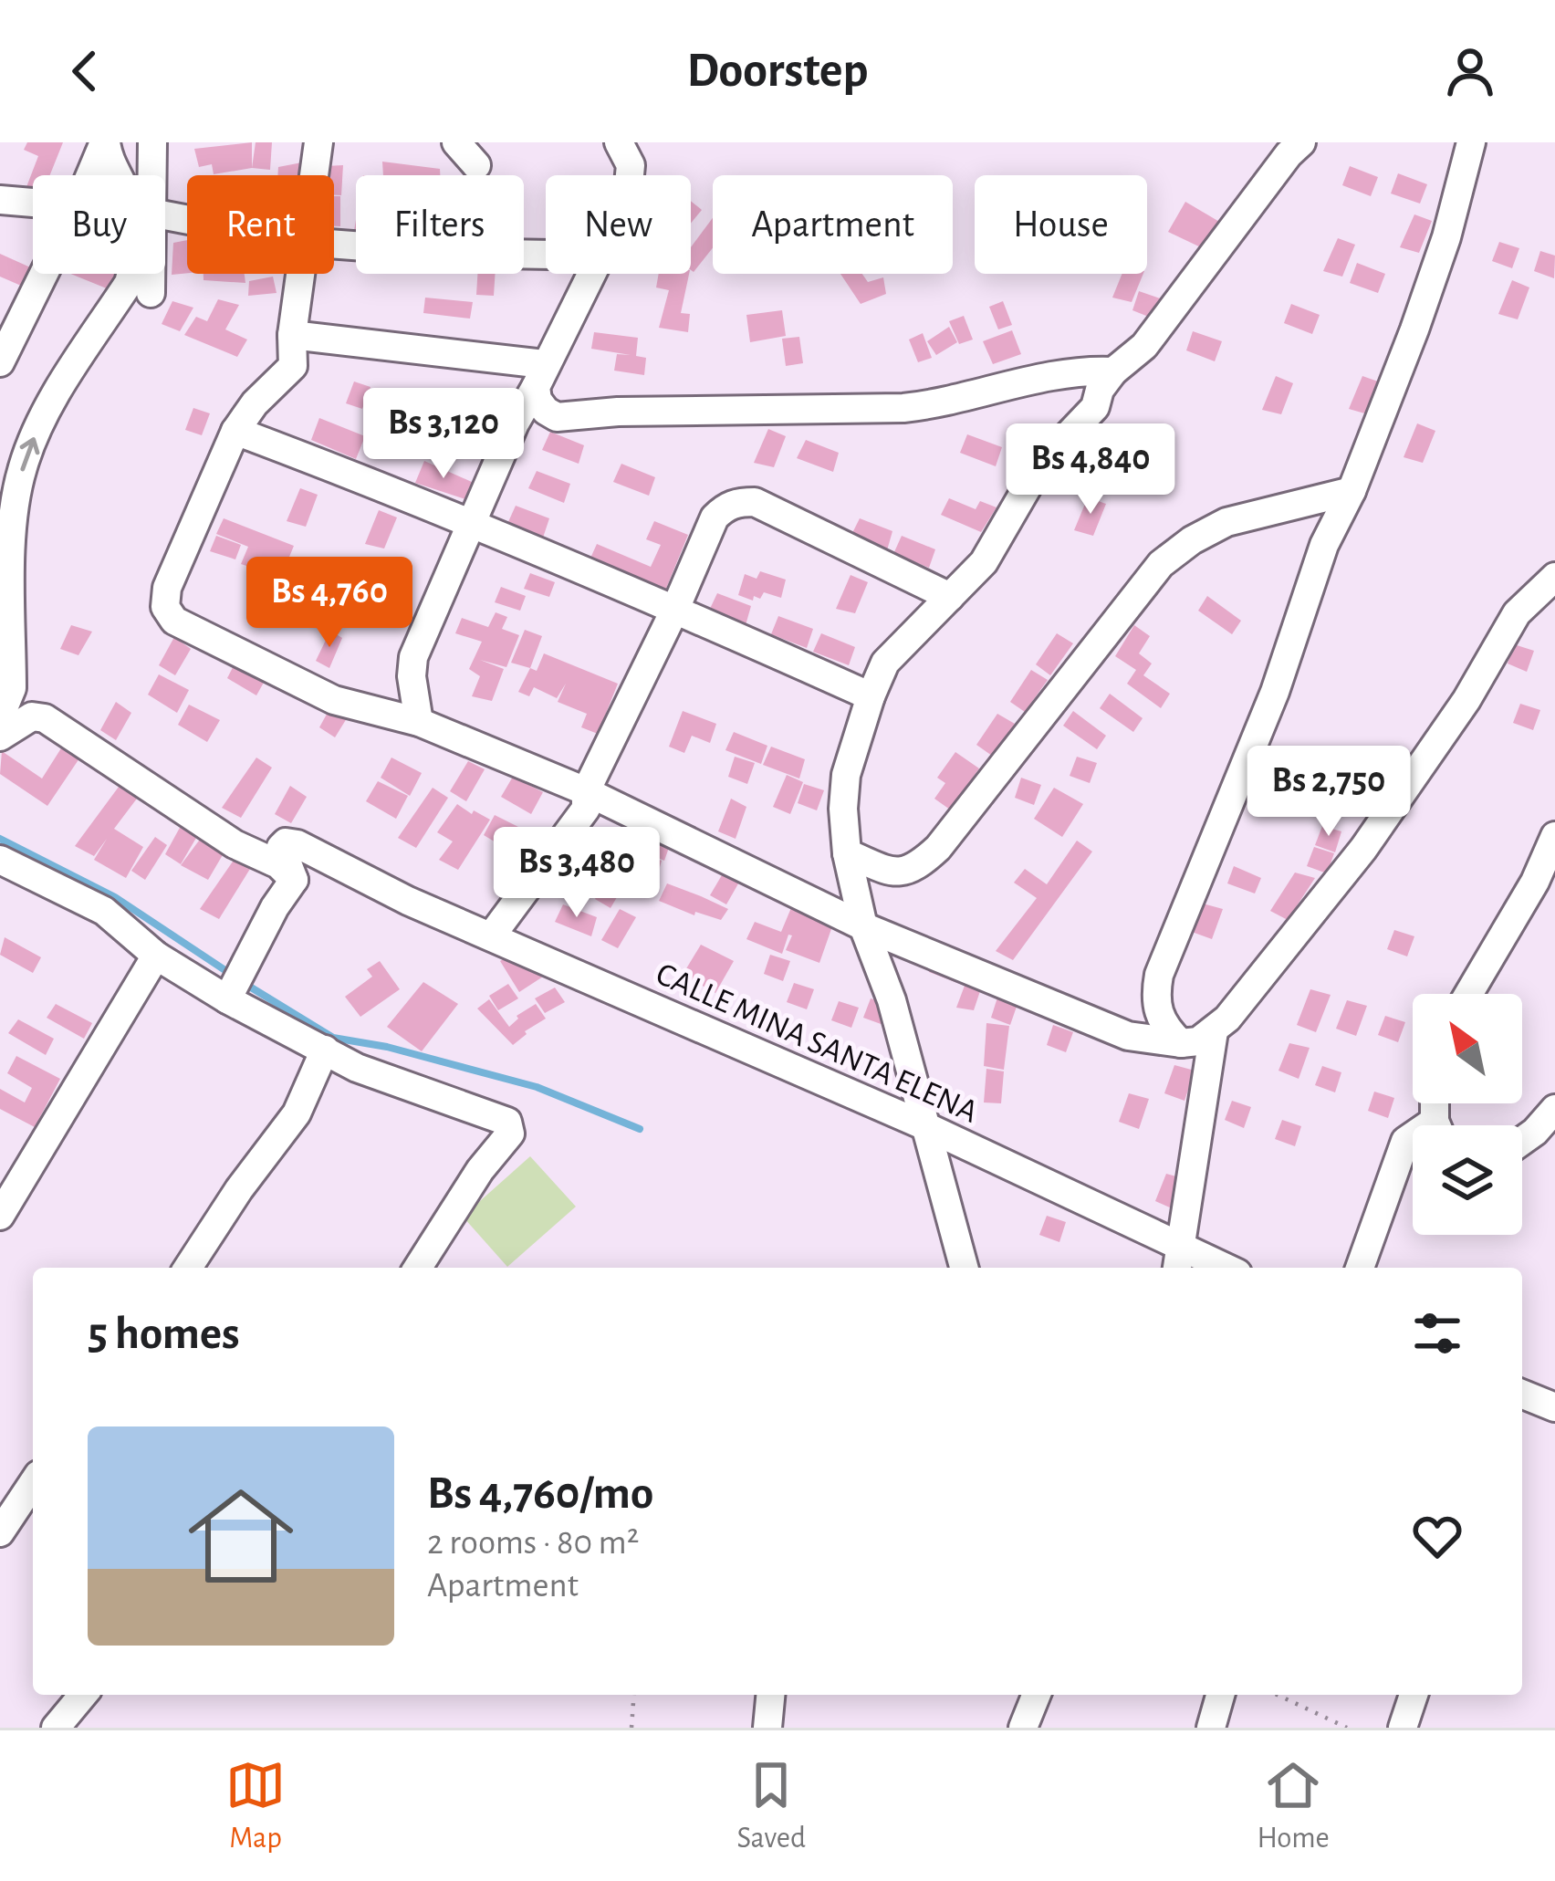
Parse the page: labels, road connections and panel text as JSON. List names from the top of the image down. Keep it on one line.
{"streets":{"street":["CALLE MINA SANTA ELENA"]},"north":"top left","page":{"header":"Doorstep","chip":["Buy","Rent","Filters","New","Apartment","House"],"price":["Bs 3,120","Bs 4,840","Bs 4,760","Bs 2,750","Bs 3,480"],"heading":"5 homes","list":[{"name":"Bs 4,760/mo","note":"2 rooms · 80 m² · Apartment"}],"tabs":["Map","Saved","Home"]}}
